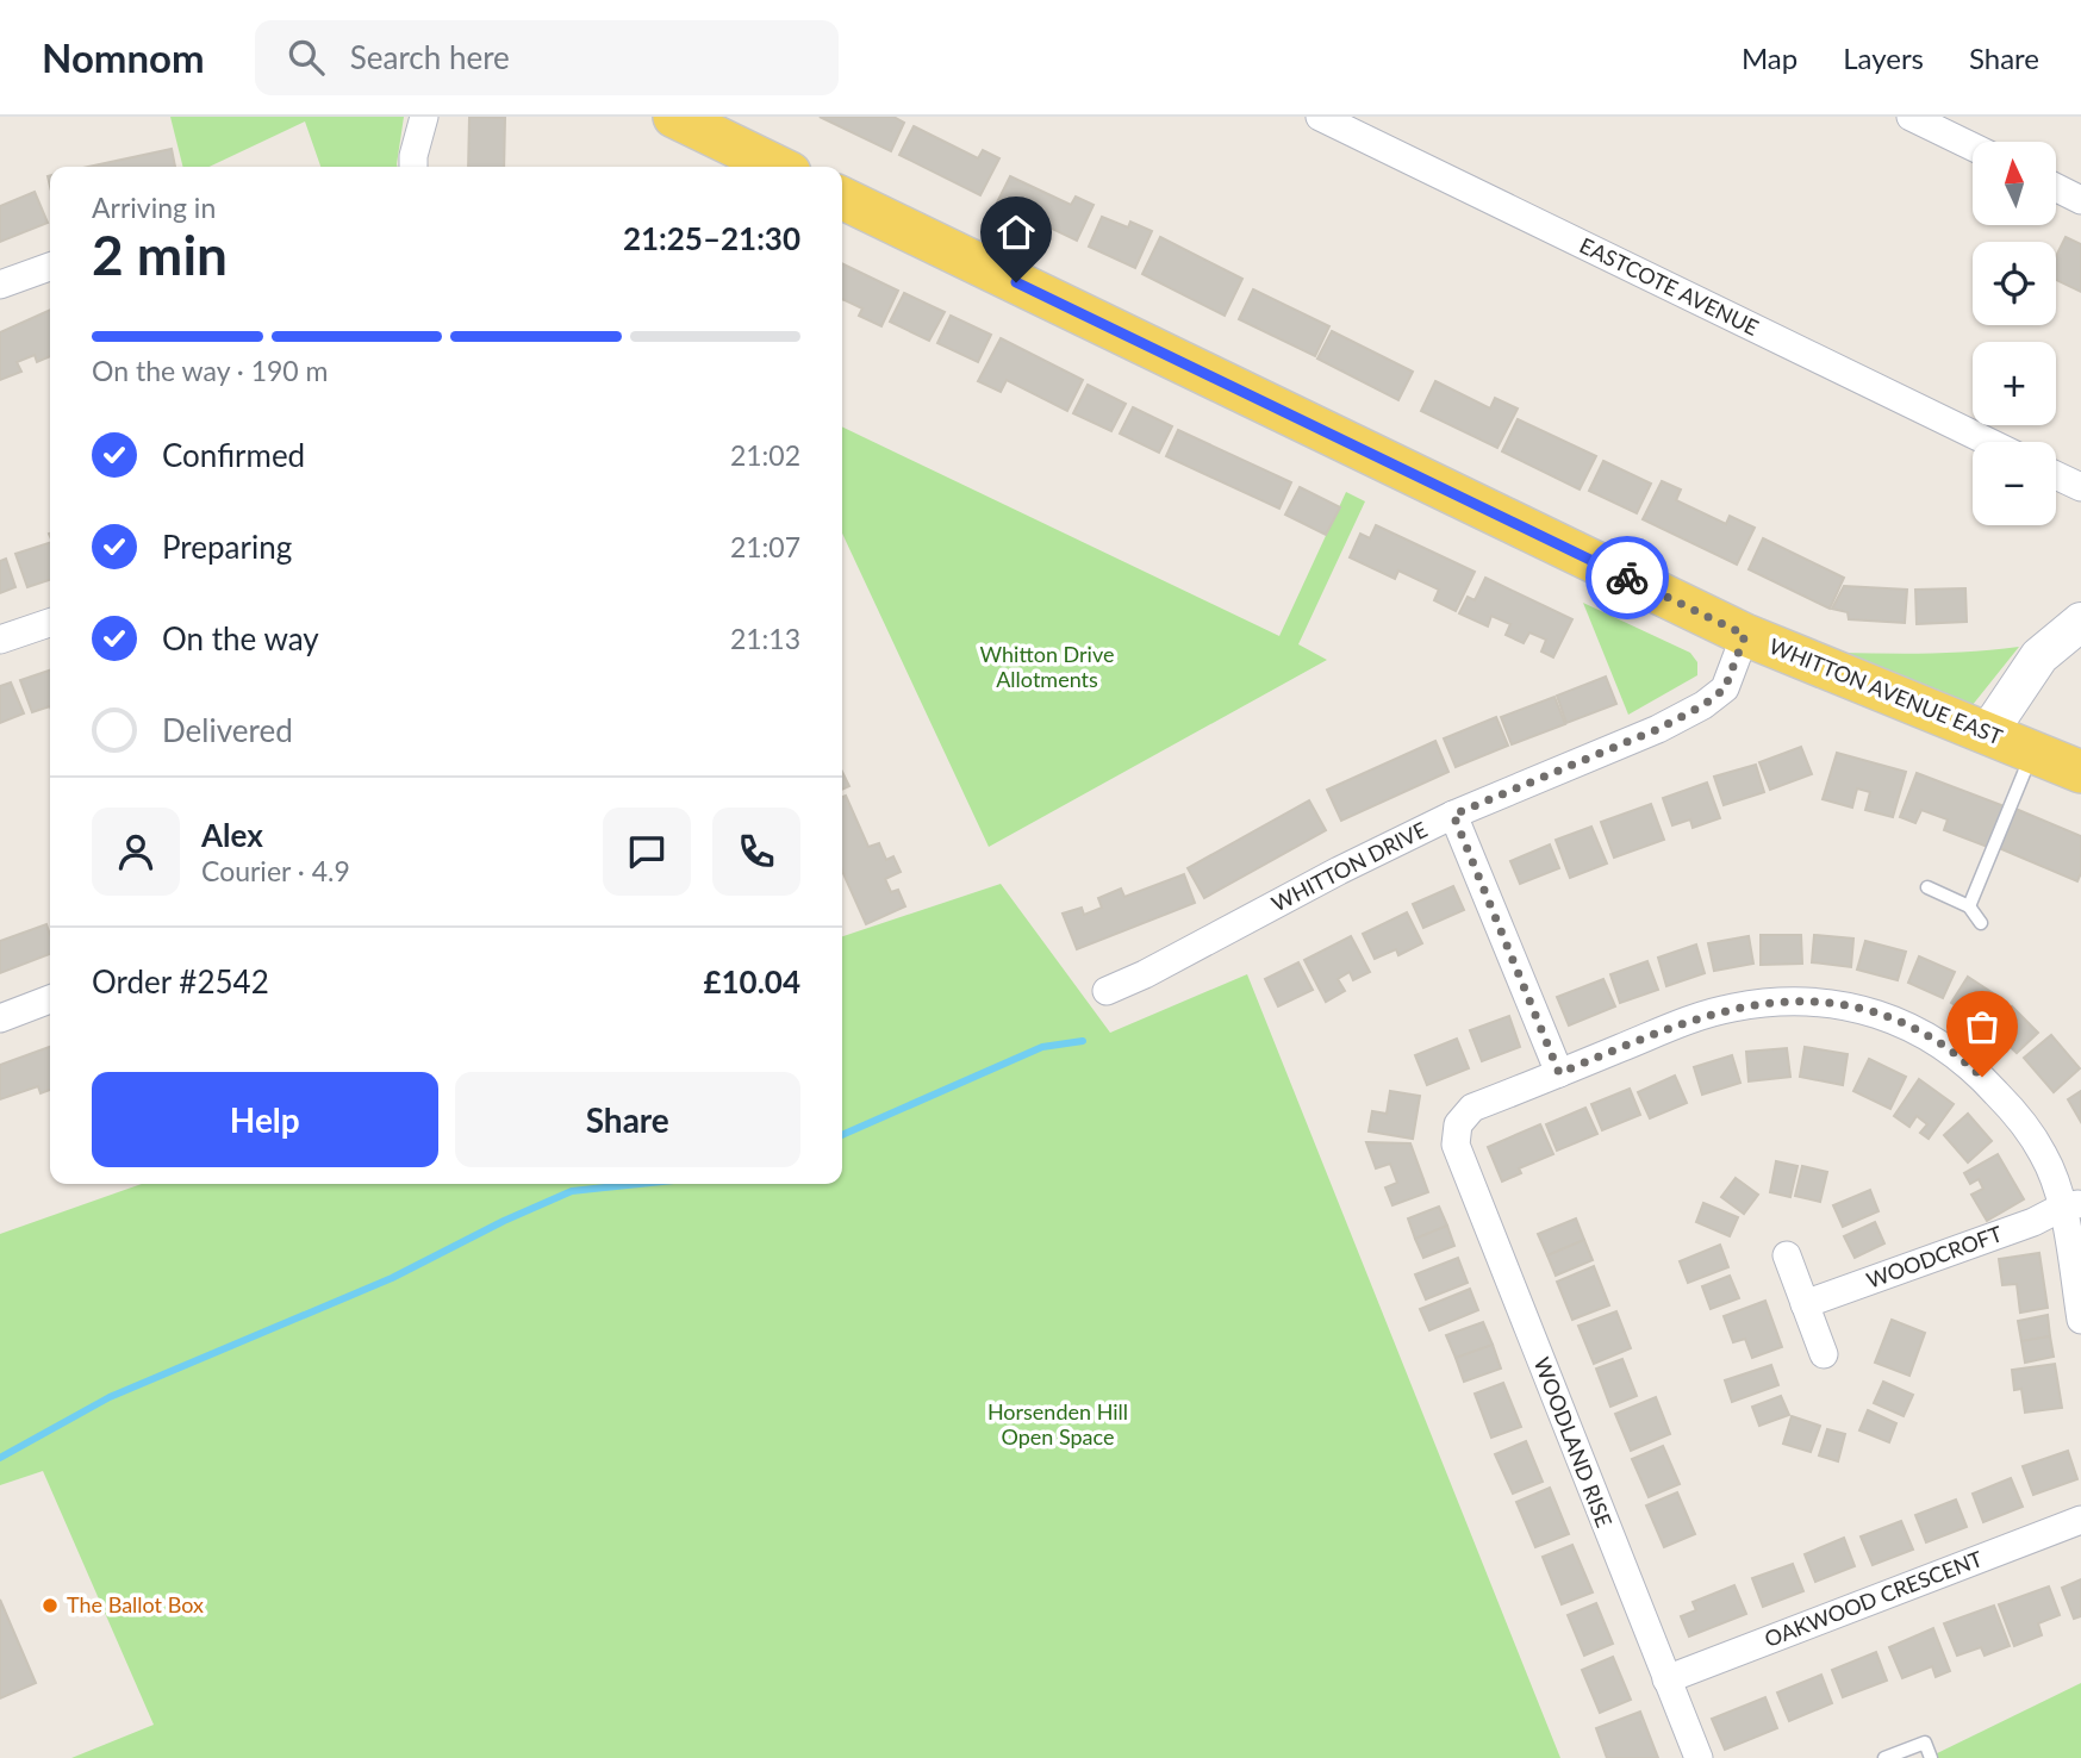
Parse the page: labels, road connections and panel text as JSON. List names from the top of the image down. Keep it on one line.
{"streets":{"main road":["WHITTON AVENUE EAST"],"street":["EASTCOTE AVENUE","WHITTON DRIVE","WOODCROFT","WOODLAND RISE","OAKWOOD CRESCENT"]},"crossings":[["WHITTON AVENUE EAST","WHITTON DRIVE"],["WOODLAND RISE","OAKWOOD CRESCENT"]],"parks":["Whitton Drive Allotments","Horsenden Hill Open Space"],"places":["The Ballot Box"],"north":"top","page":{"header":"Nomnom","search":"Search here","nav":["Map","Layers","Share"],"map_buttons":["+","−"],"heading":["2 min","Arriving in","21:25–21:30"],"panel":["Alex","Courier · 4.9","Order #2542","£10.04"],"bar":"On the way · 190 m","list":[["Confirmed","21:02"],["Preparing","21:07"],["On the way","21:13"],"Delivered"],"buttons":["Help","Share"]}}
